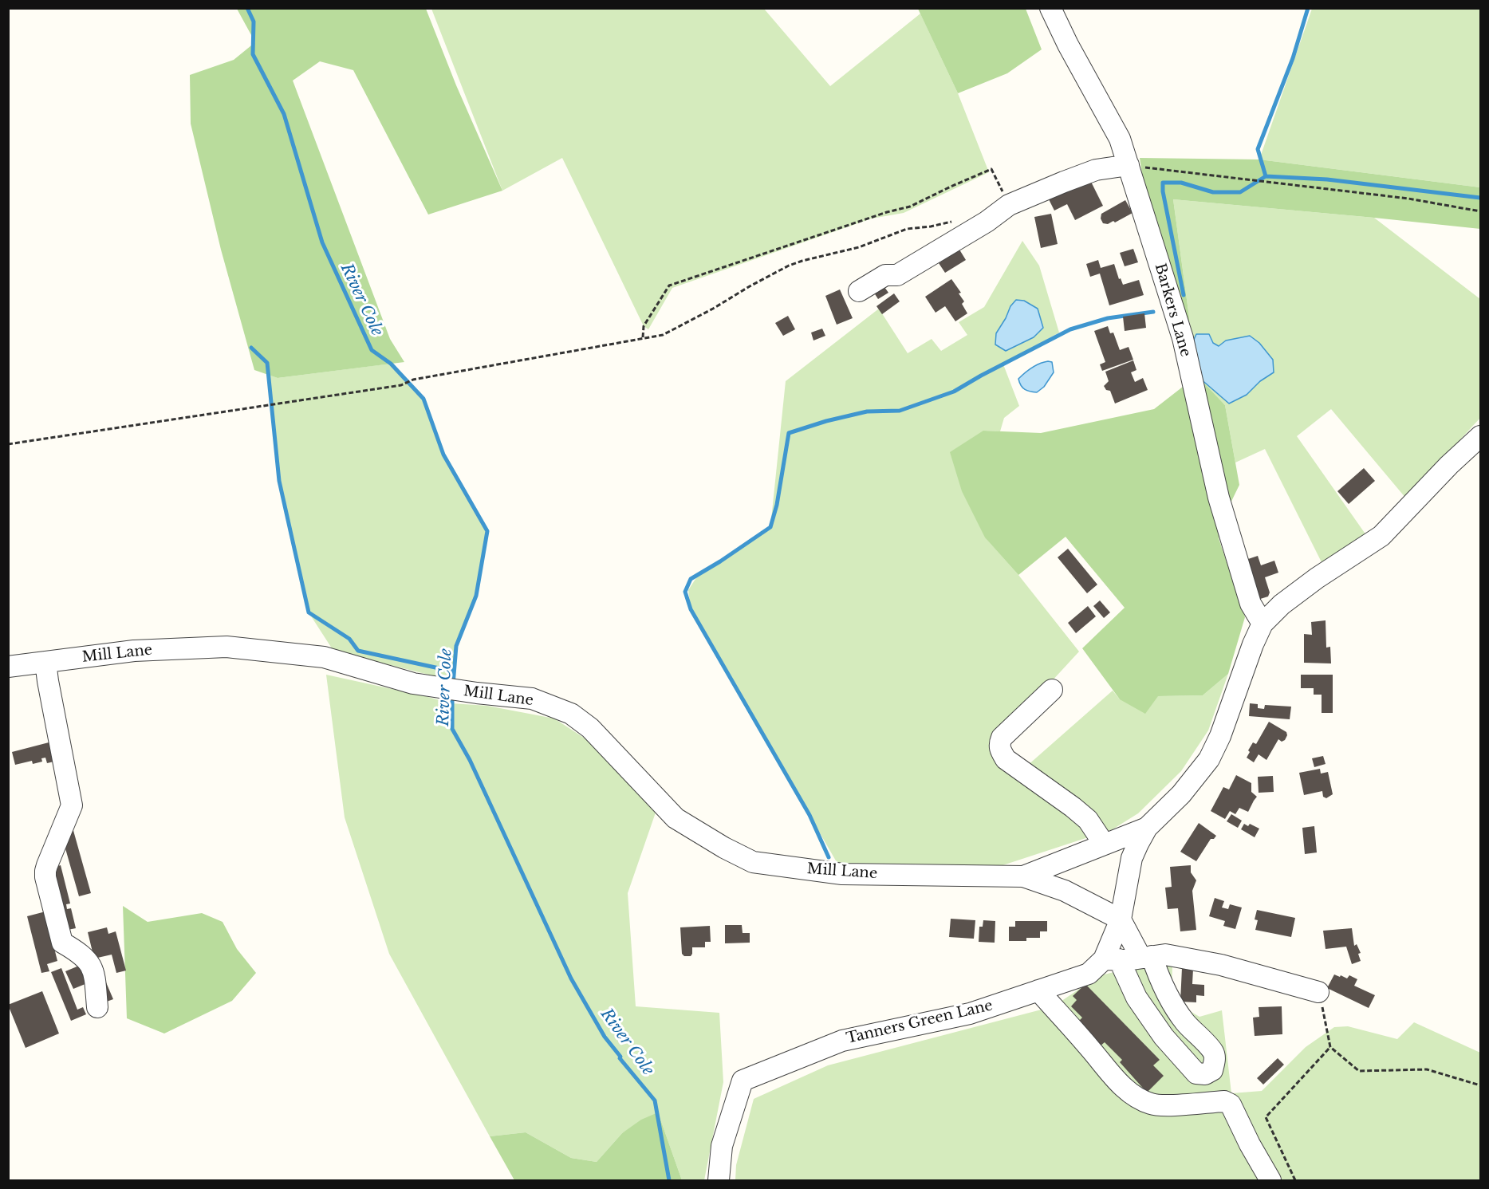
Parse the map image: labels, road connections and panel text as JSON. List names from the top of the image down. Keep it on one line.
{"streets":{"street":["Barkers Lane","Mill Lane","Tanners Green Lane"]},"crossings":[["Barkers Lane","Tanners Green Lane"],["Mill Lane","Tanners Green Lane"]],"water":["River Cole"]}
